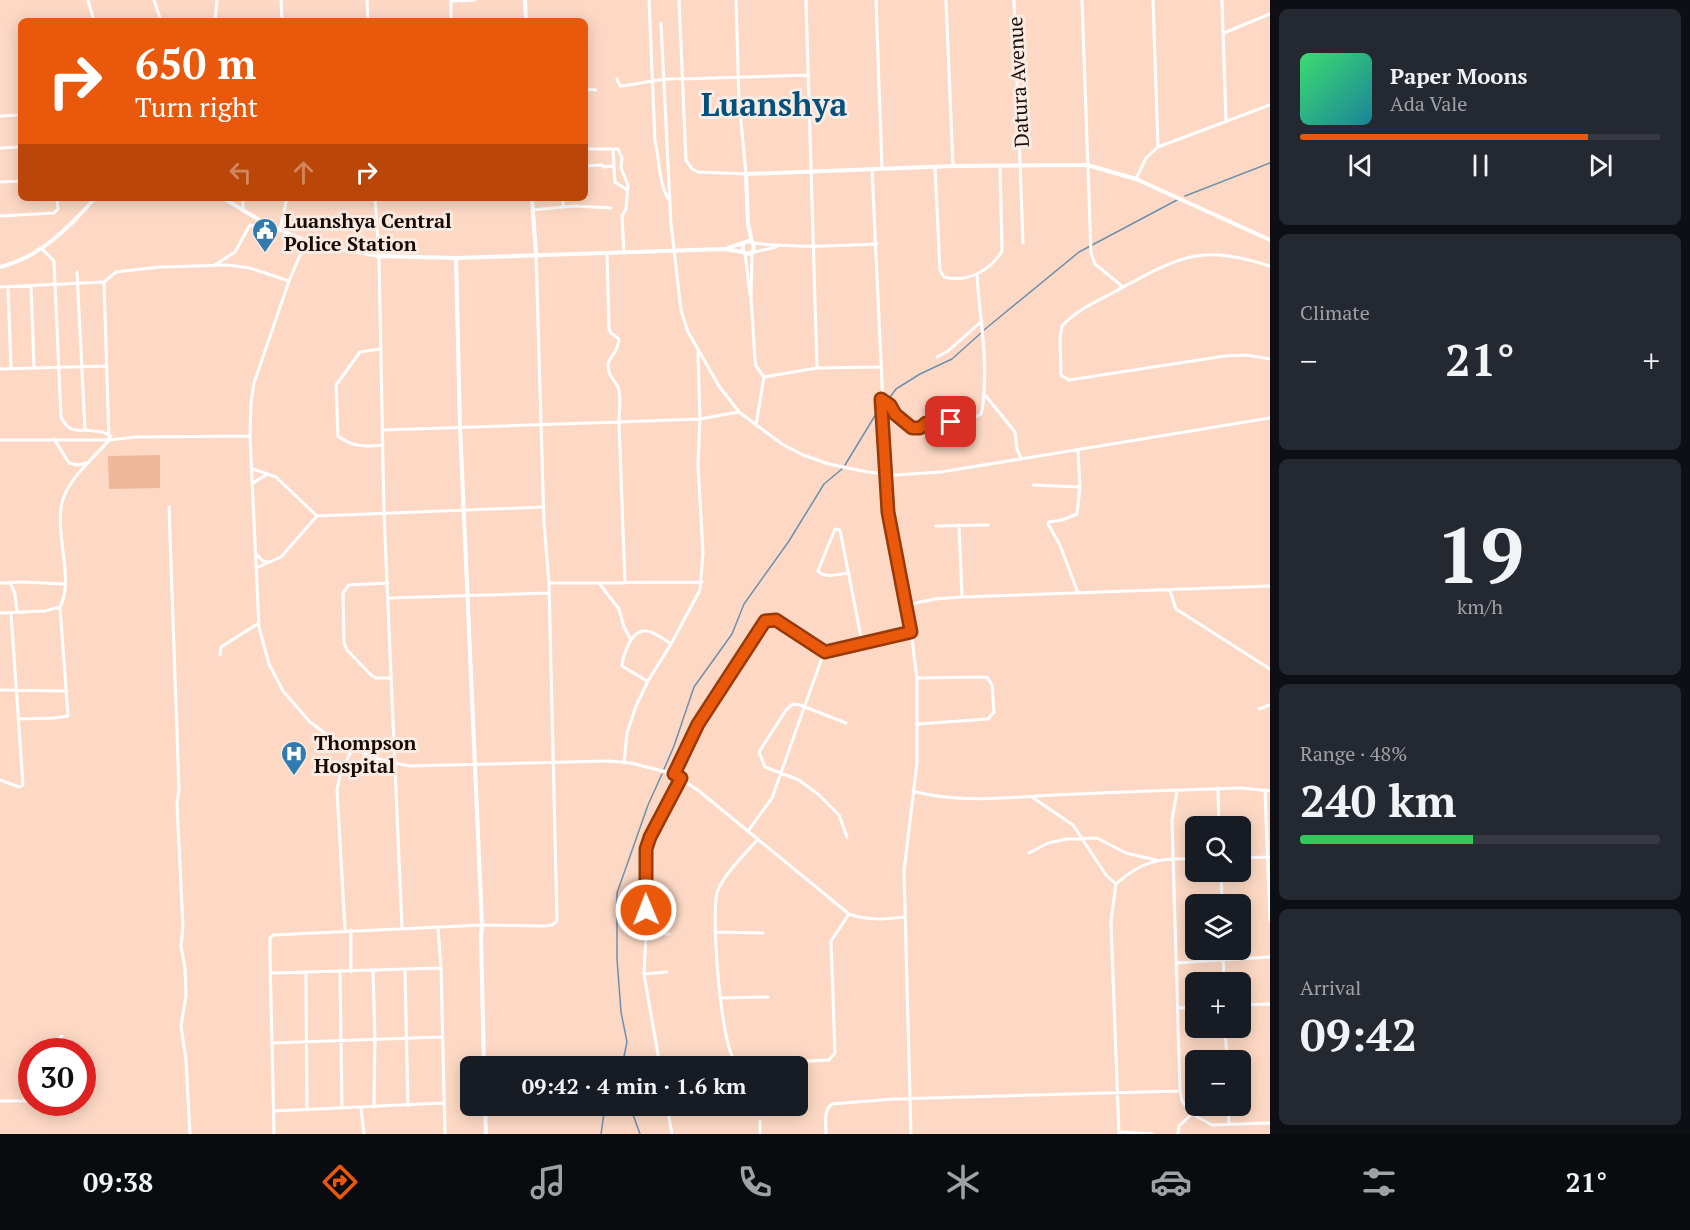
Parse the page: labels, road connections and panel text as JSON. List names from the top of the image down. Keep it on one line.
{"streets":{"street":["Datura Avenue"]},"districts":["Luanshya"],"places":{"public building":["Luanshya Central Police Station"],"hospital":["Thompson Hospital"]},"page":{"turn":["650 m","Turn right"],"song":["Paper Moons","Ada Vale"],"tile":["Climate",["19","km/h"],["Range · 48%","240 km"],["Arrival","09:42"]],"heat":["−","21°","+"],"map_buttons":["+","−"],"limit":"30","trip":"09:42 · 4 min · 1.6 km","tabs":["09:38","21°"]}}
